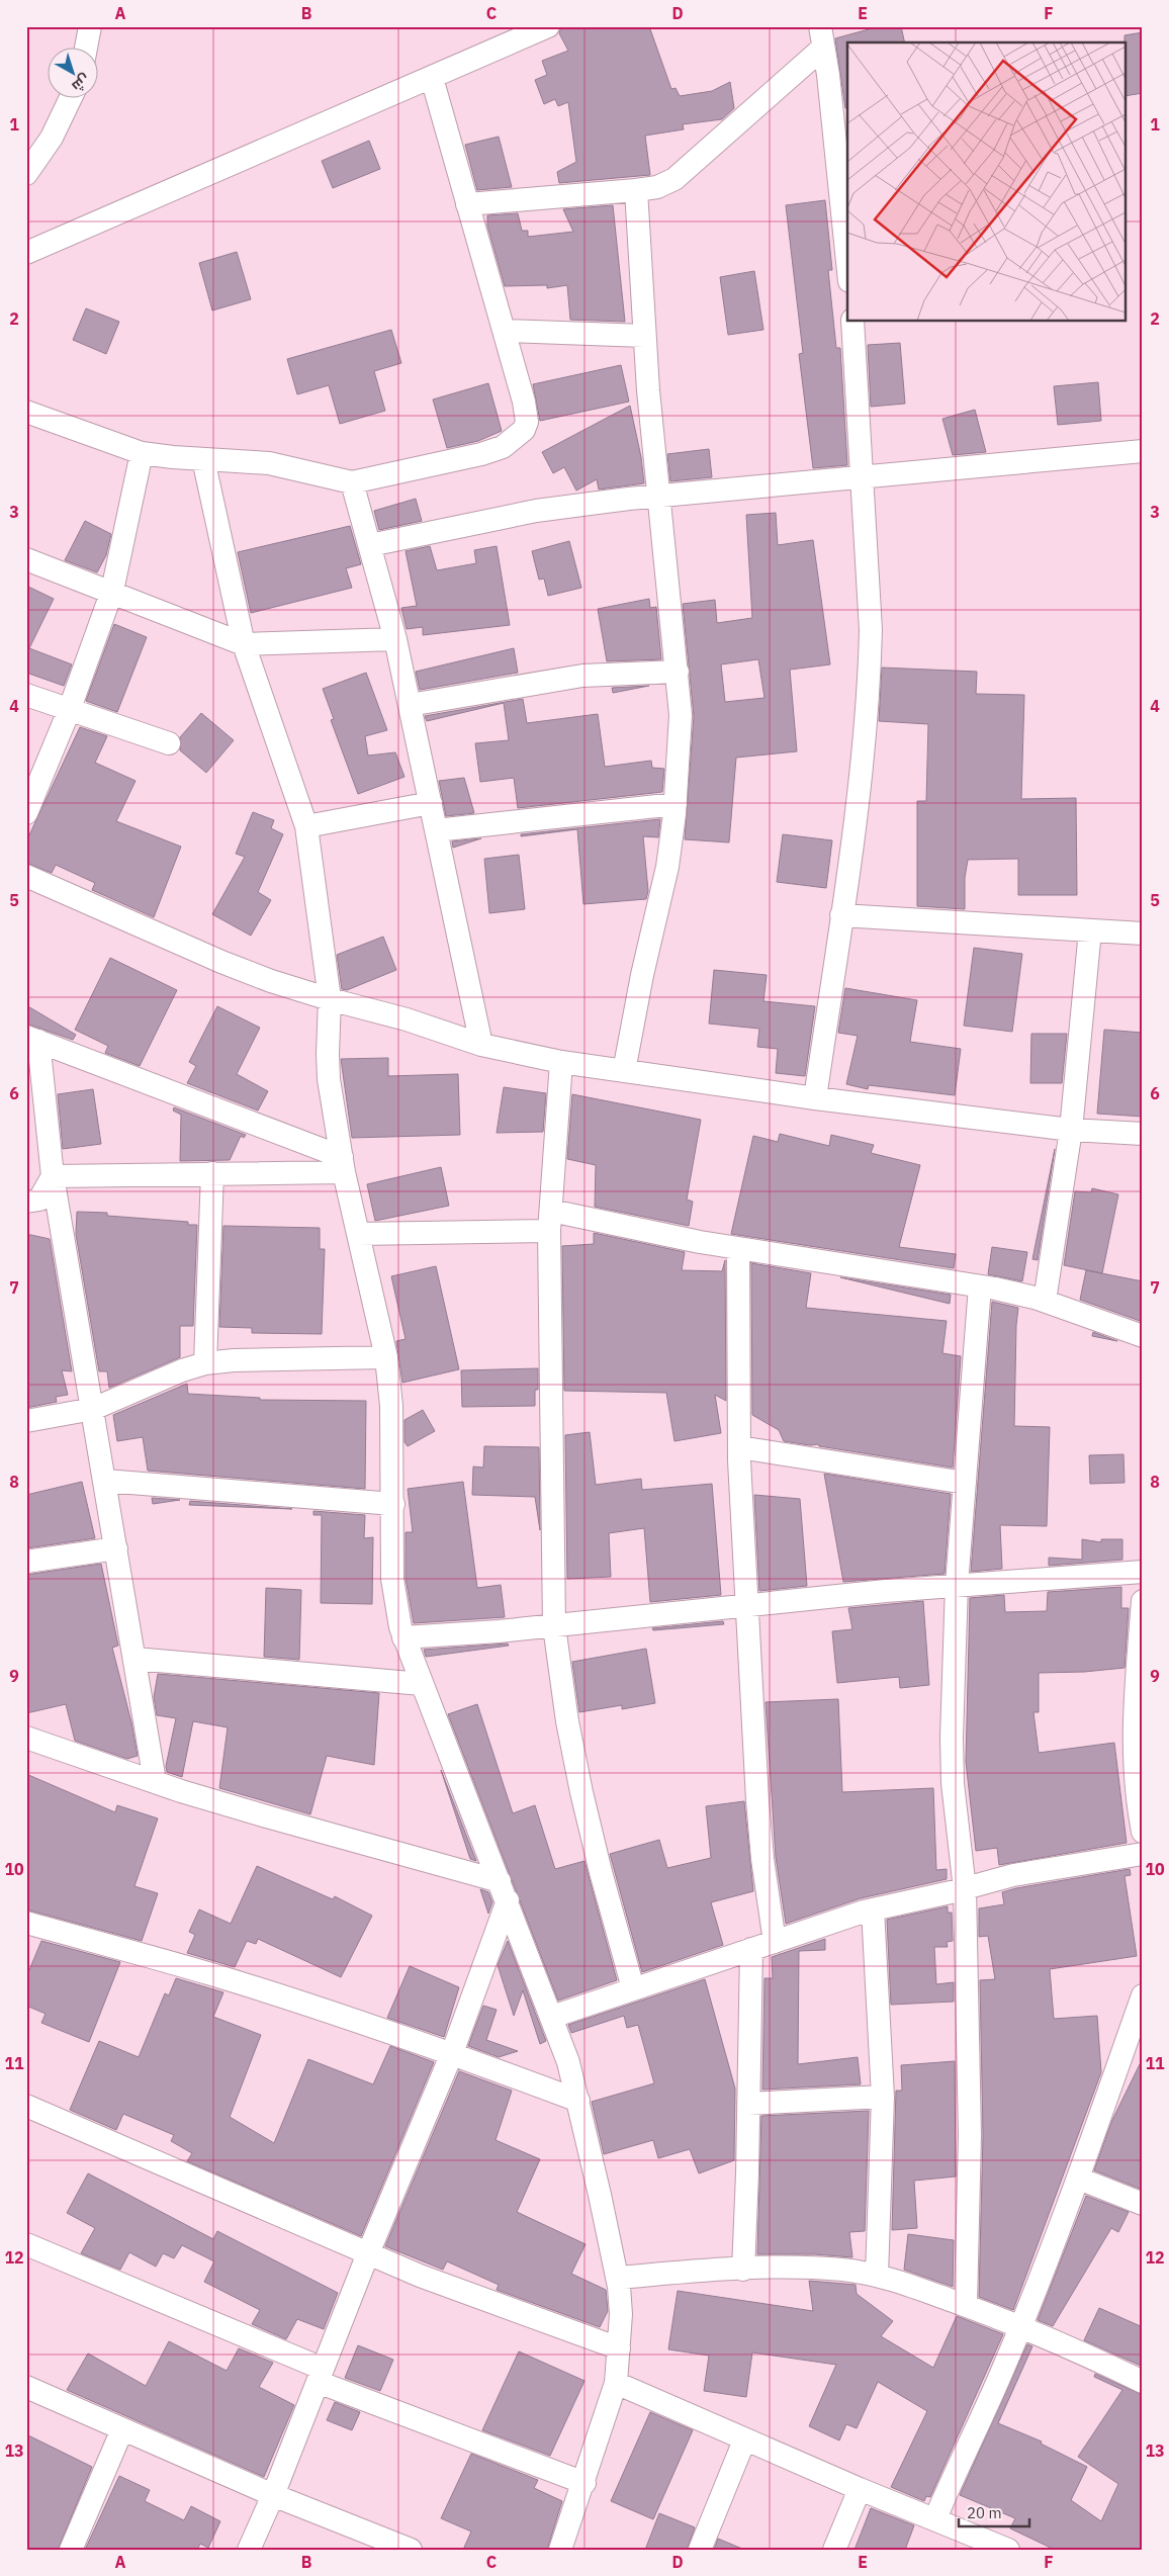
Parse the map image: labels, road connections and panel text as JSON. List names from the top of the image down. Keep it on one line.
{"scale_bar":"20 m","north":"bottom right","grid":{"columns":["A","B","C","D","E","F"],"rows":["1","2","3","4","5","6","7","8","9","10","11","12","13"]}}
